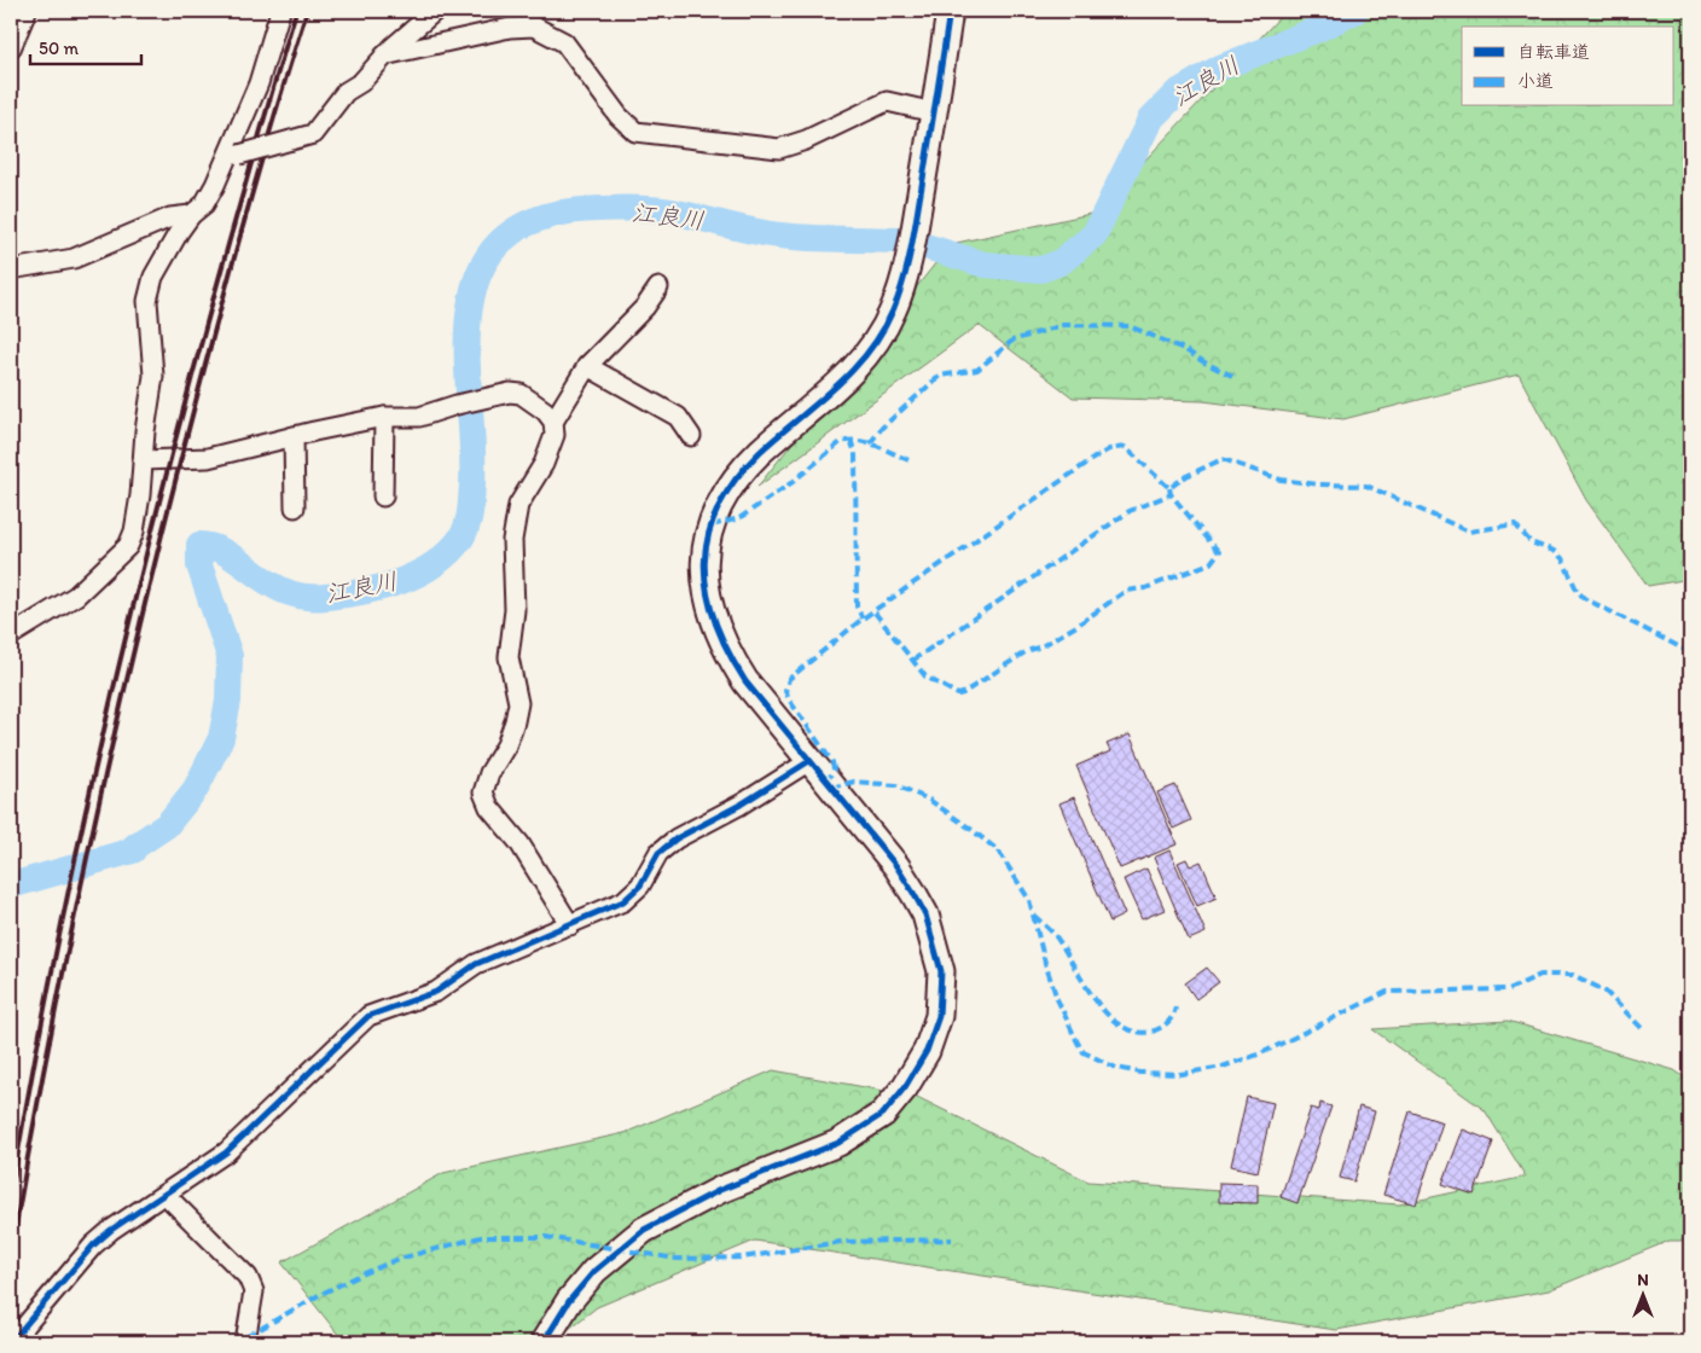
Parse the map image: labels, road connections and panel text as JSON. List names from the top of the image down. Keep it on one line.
{"water":["江良川"],"legend":["自転車道","小道"],"scale_bar":"50 m","north":"top"}
